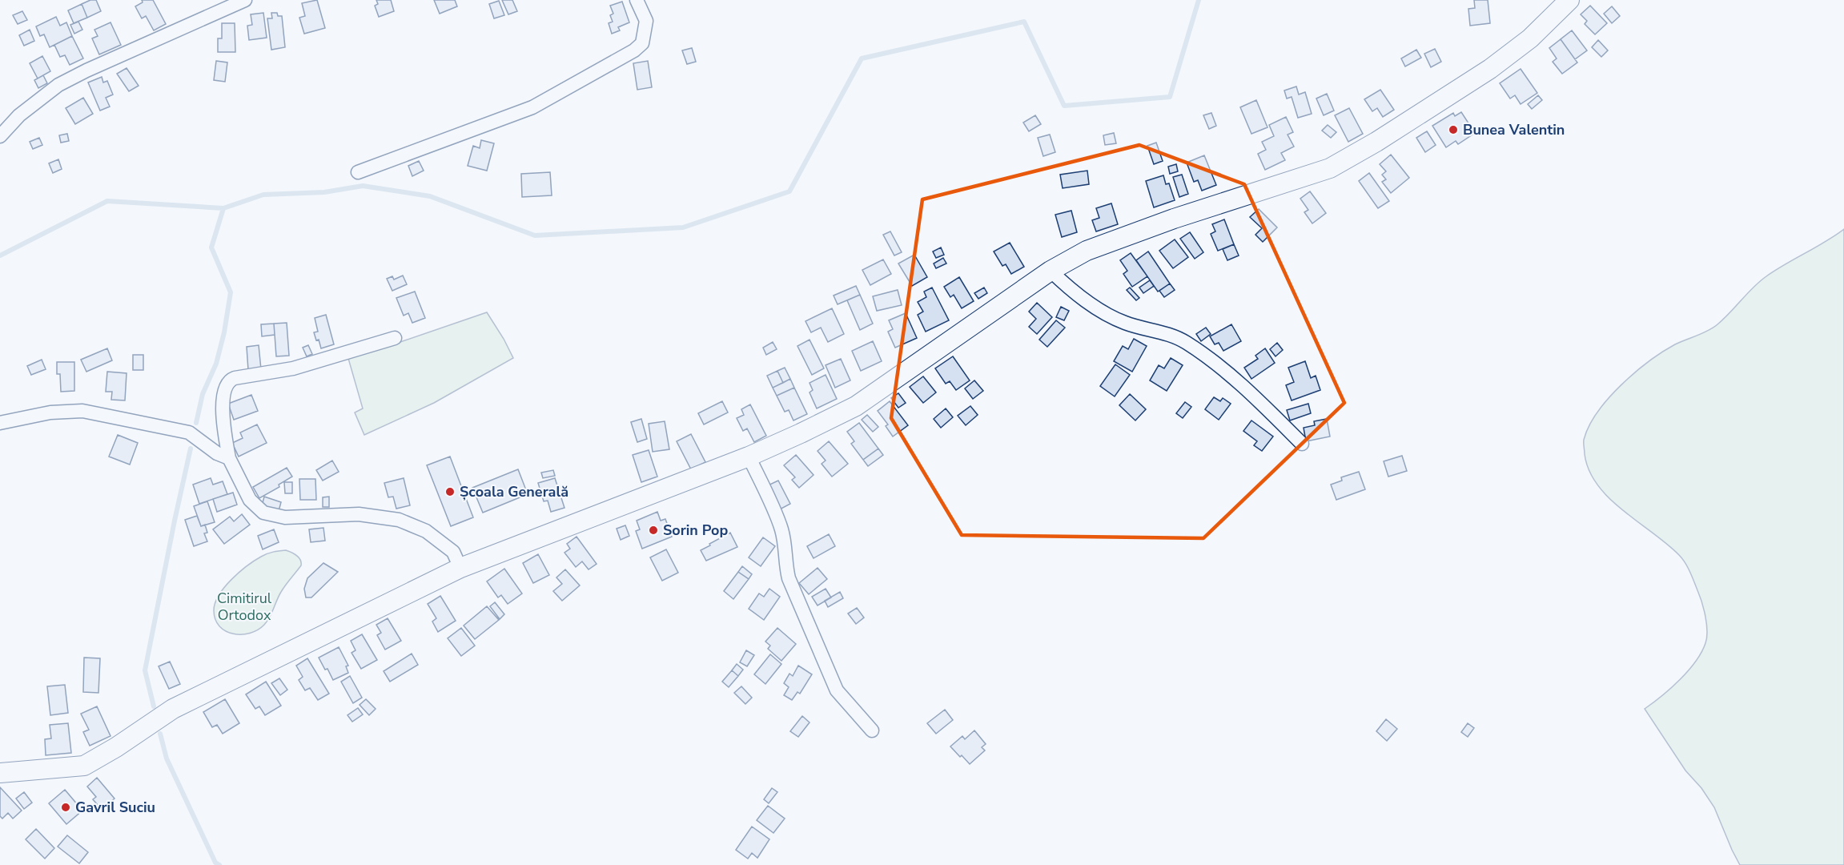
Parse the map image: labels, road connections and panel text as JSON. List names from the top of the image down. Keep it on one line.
{"parks":["Cimitirul Ortodox"],"places":["Bunea Valentin","Școala Generală","Sorin Pop","Gavril Suciu"]}
